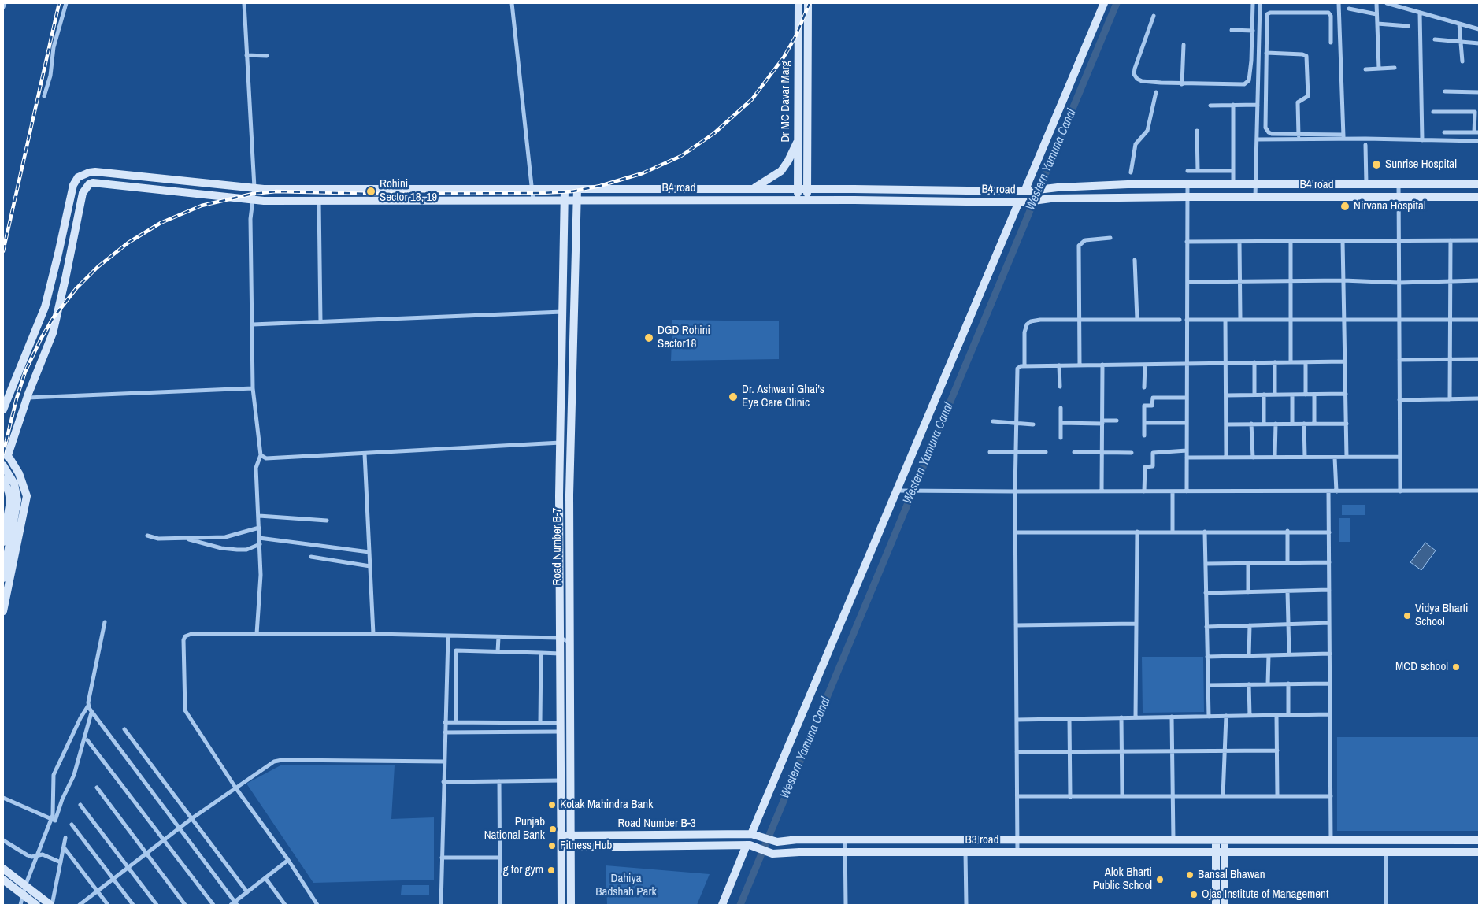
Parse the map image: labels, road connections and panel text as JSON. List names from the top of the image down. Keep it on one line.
{"streets":{"street":["Dr MC Davar Marg","B4 road","Road Number B-7","Road Number B-3","B3 road"]},"crossings":[["Dr MC Davar Marg","B4 road"],["B4 road","Road Number B-7"],["Road Number B-7","Road Number B-3"],["Road Number B-3","B3 road"]],"water":["Western Yamuna Canal"],"parks":["Dahiya Badshah Park"],"places":["Sunrise Hospital","Rohini Sector 18, 19","Nirvana Hospital","DGD Rohini Sector18","Dr. Ashwani Ghai's Eye Care Clinic","Vidya Bharti School","MCD school","Kotak Mahindra Bank","Punjab National Bank","Fitness Hub","g for gym","Bansal Bhawan","Alok Bharti Public School","Ojas Institute of Management"]}
